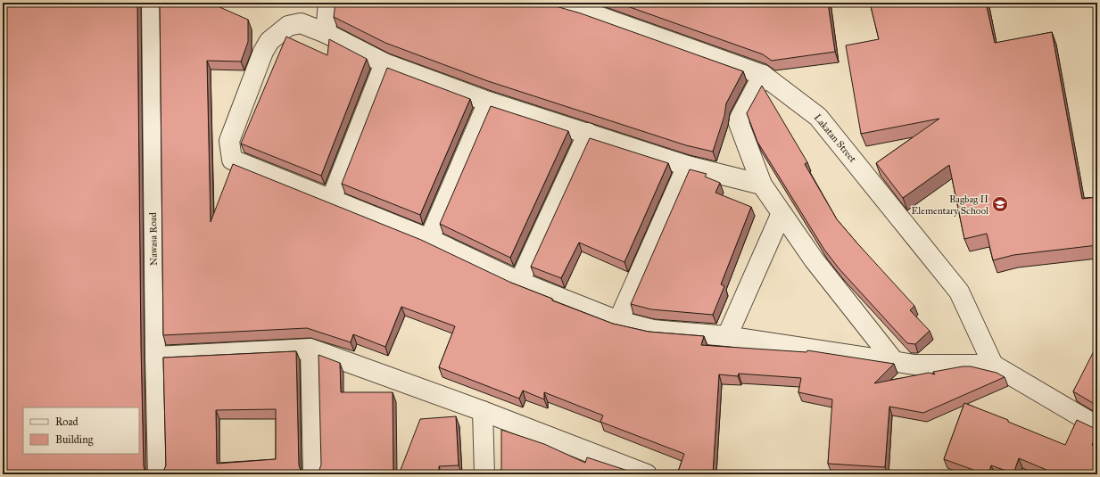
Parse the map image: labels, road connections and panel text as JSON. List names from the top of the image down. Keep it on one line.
{"streets":{"street":["Lakatan Street","Nawasa Road"]},"places":{"school or university":["Bagbag II Elementary School"]},"legend":["Road","Building"]}
